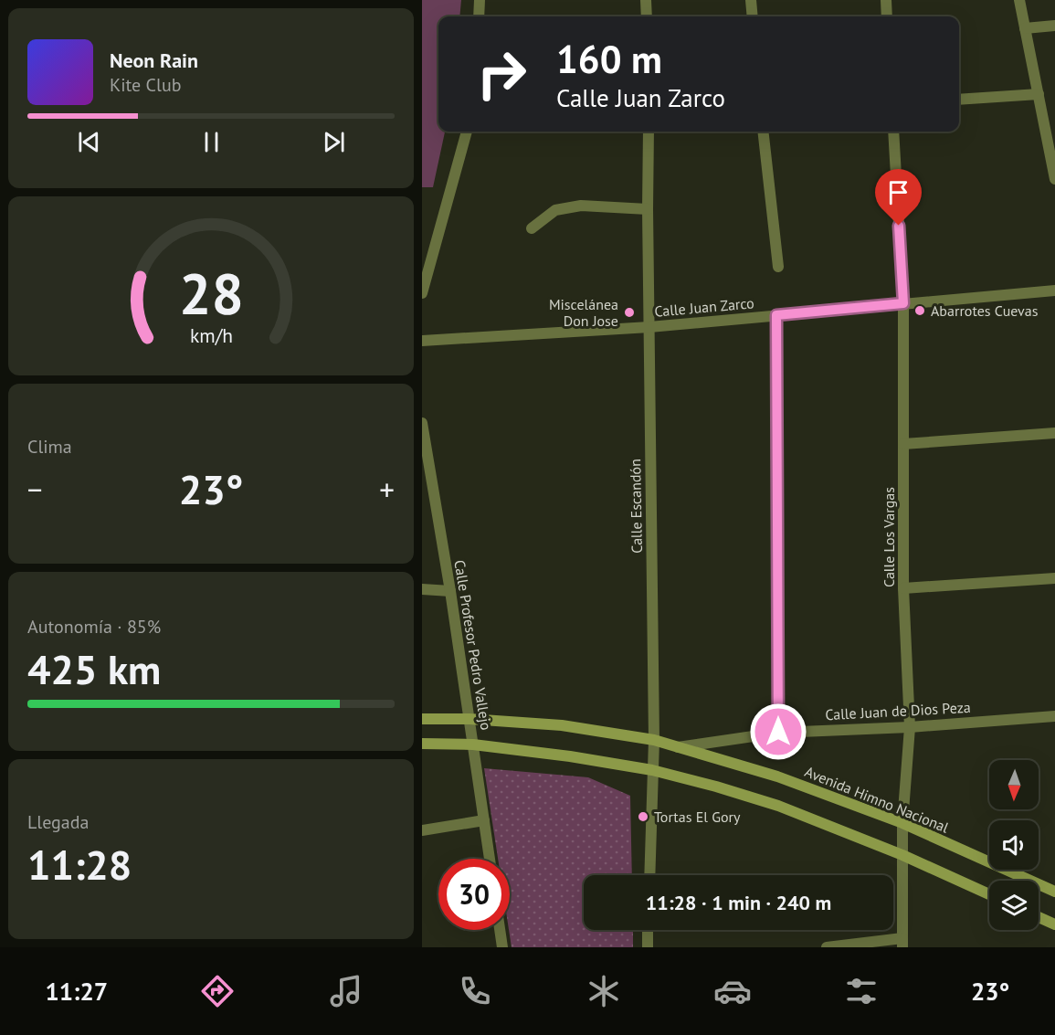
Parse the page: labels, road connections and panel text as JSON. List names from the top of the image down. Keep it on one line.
{"streets":{"main road":["Avenida Himno Nacional"],"street":["Calle Juan Zarco","Calle Escandón","Calle Los Vargas","Calle Profesor Pedro Vallejo","Calle Juan de Dios Peza"]},"crossings":[["Calle Juan Zarco","Calle Escandón"],["Calle Juan Zarco","Calle Los Vargas"],["Calle Escandón","Avenida Himno Nacional"],["Calle Los Vargas","Calle Juan de Dios Peza"],["Calle Los Vargas","Avenida Himno Nacional"],["Calle Profesor Pedro Vallejo","Avenida Himno Nacional"],["Calle Juan de Dios Peza","Avenida Himno Nacional"]],"places":["Abarrotes Cuevas","Miscelánea Don Jose","Tortas El Gory"],"north":"bottom","page":{"turn":["160 m","Calle Juan Zarco"],"song":["Neon Rain","Kite Club"],"tile":["Clima",["Autonomía · 85%","425 km"],["Llegada","11:28"]],"heat":["−","23°","+"],"limit":"30","trip":"11:28 · 1 min · 240 m","tabs":["11:27","23°"],"gauge":["28","km/h"]}}
